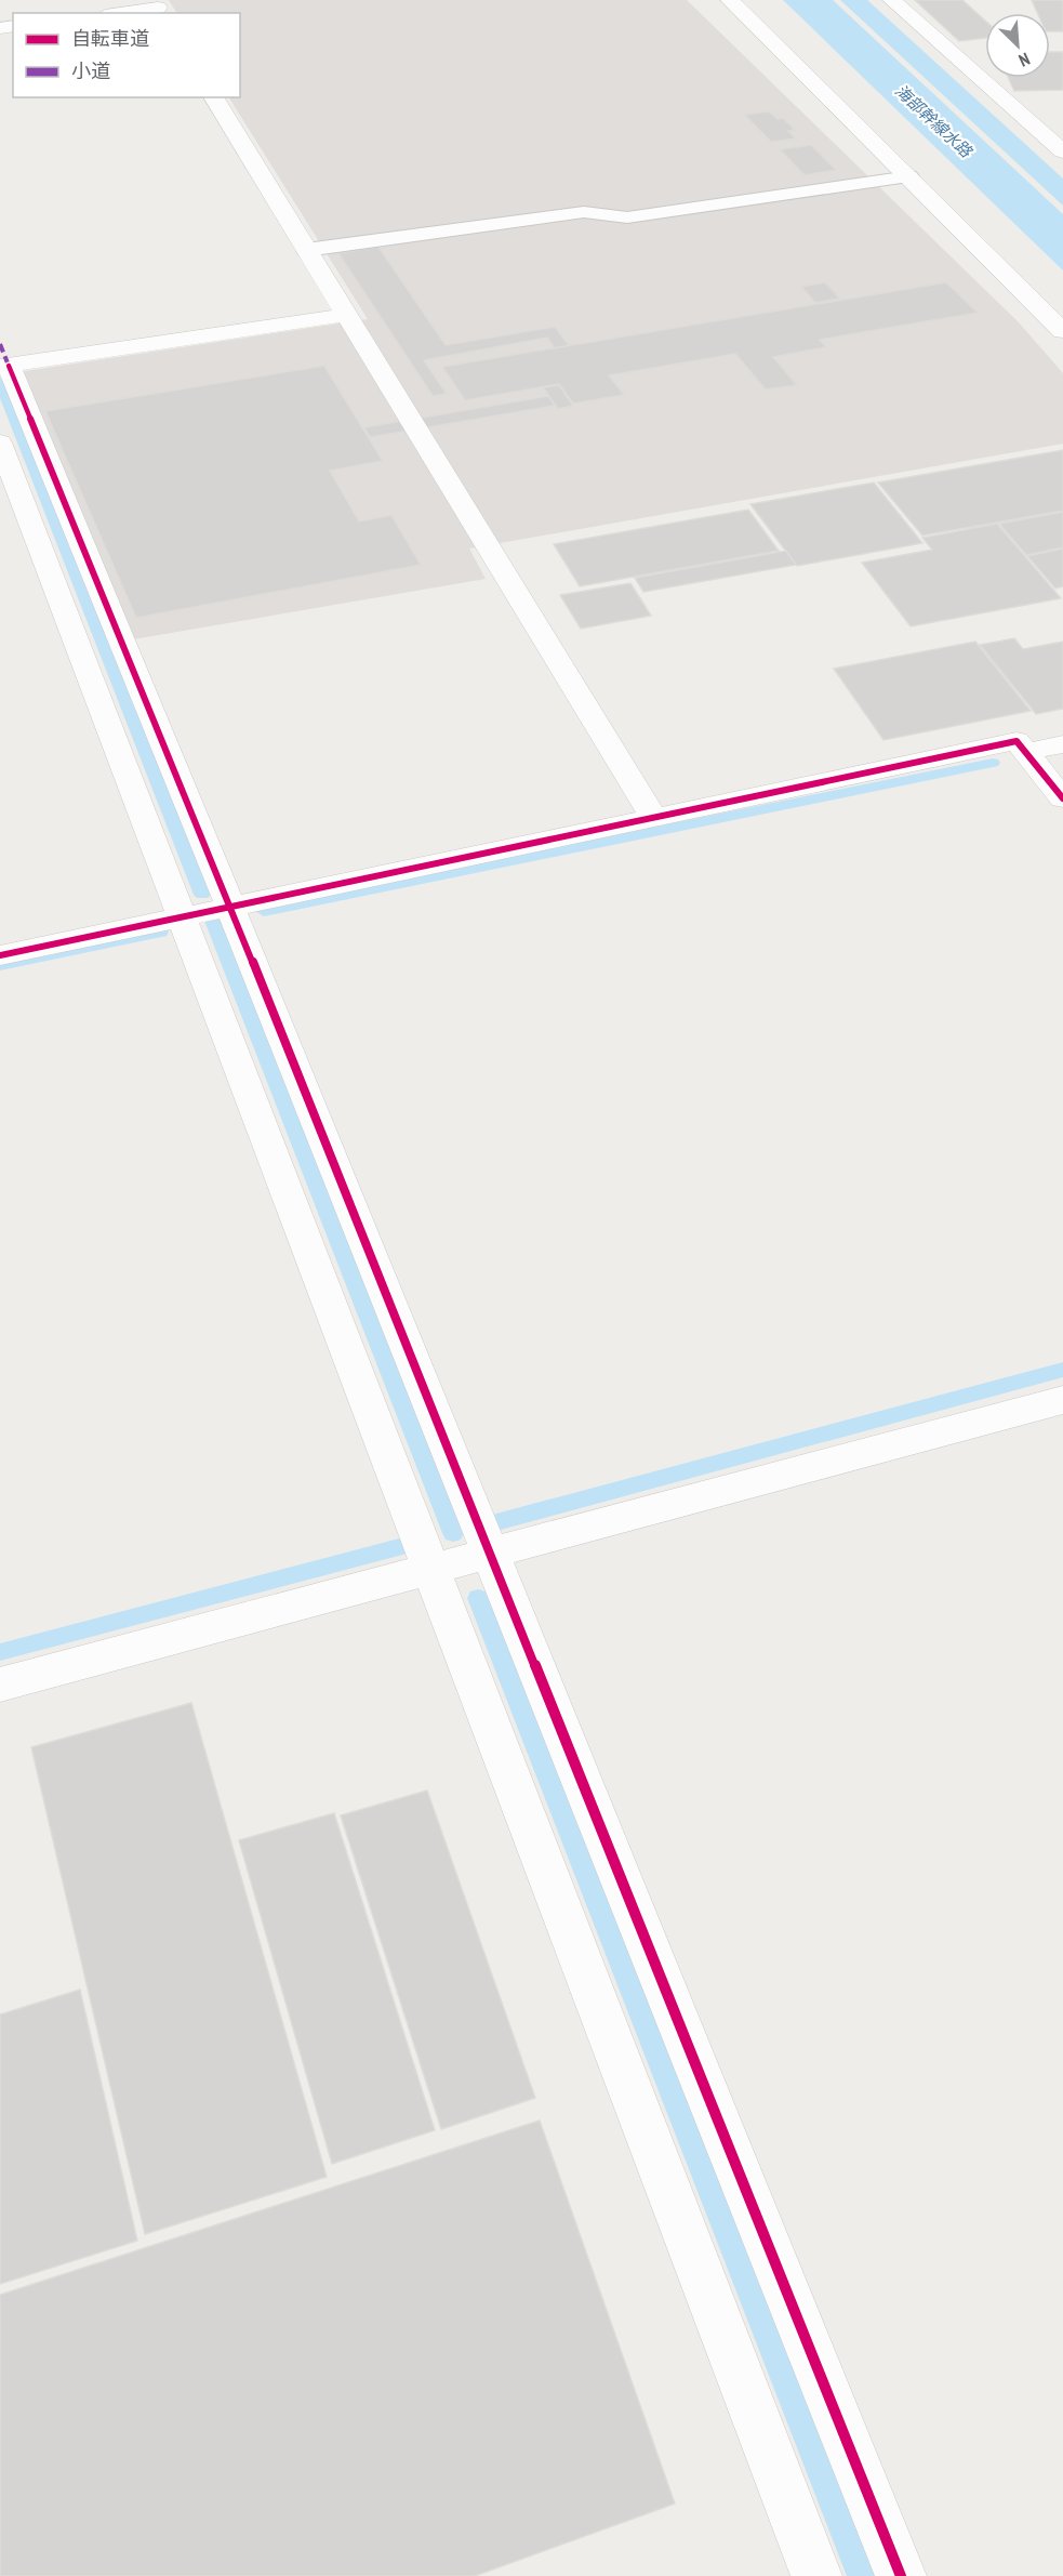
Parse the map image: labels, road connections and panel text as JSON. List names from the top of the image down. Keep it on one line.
{"water":["海部幹線水路"],"legend":["自転車道","小道"],"north":"bottom right"}
